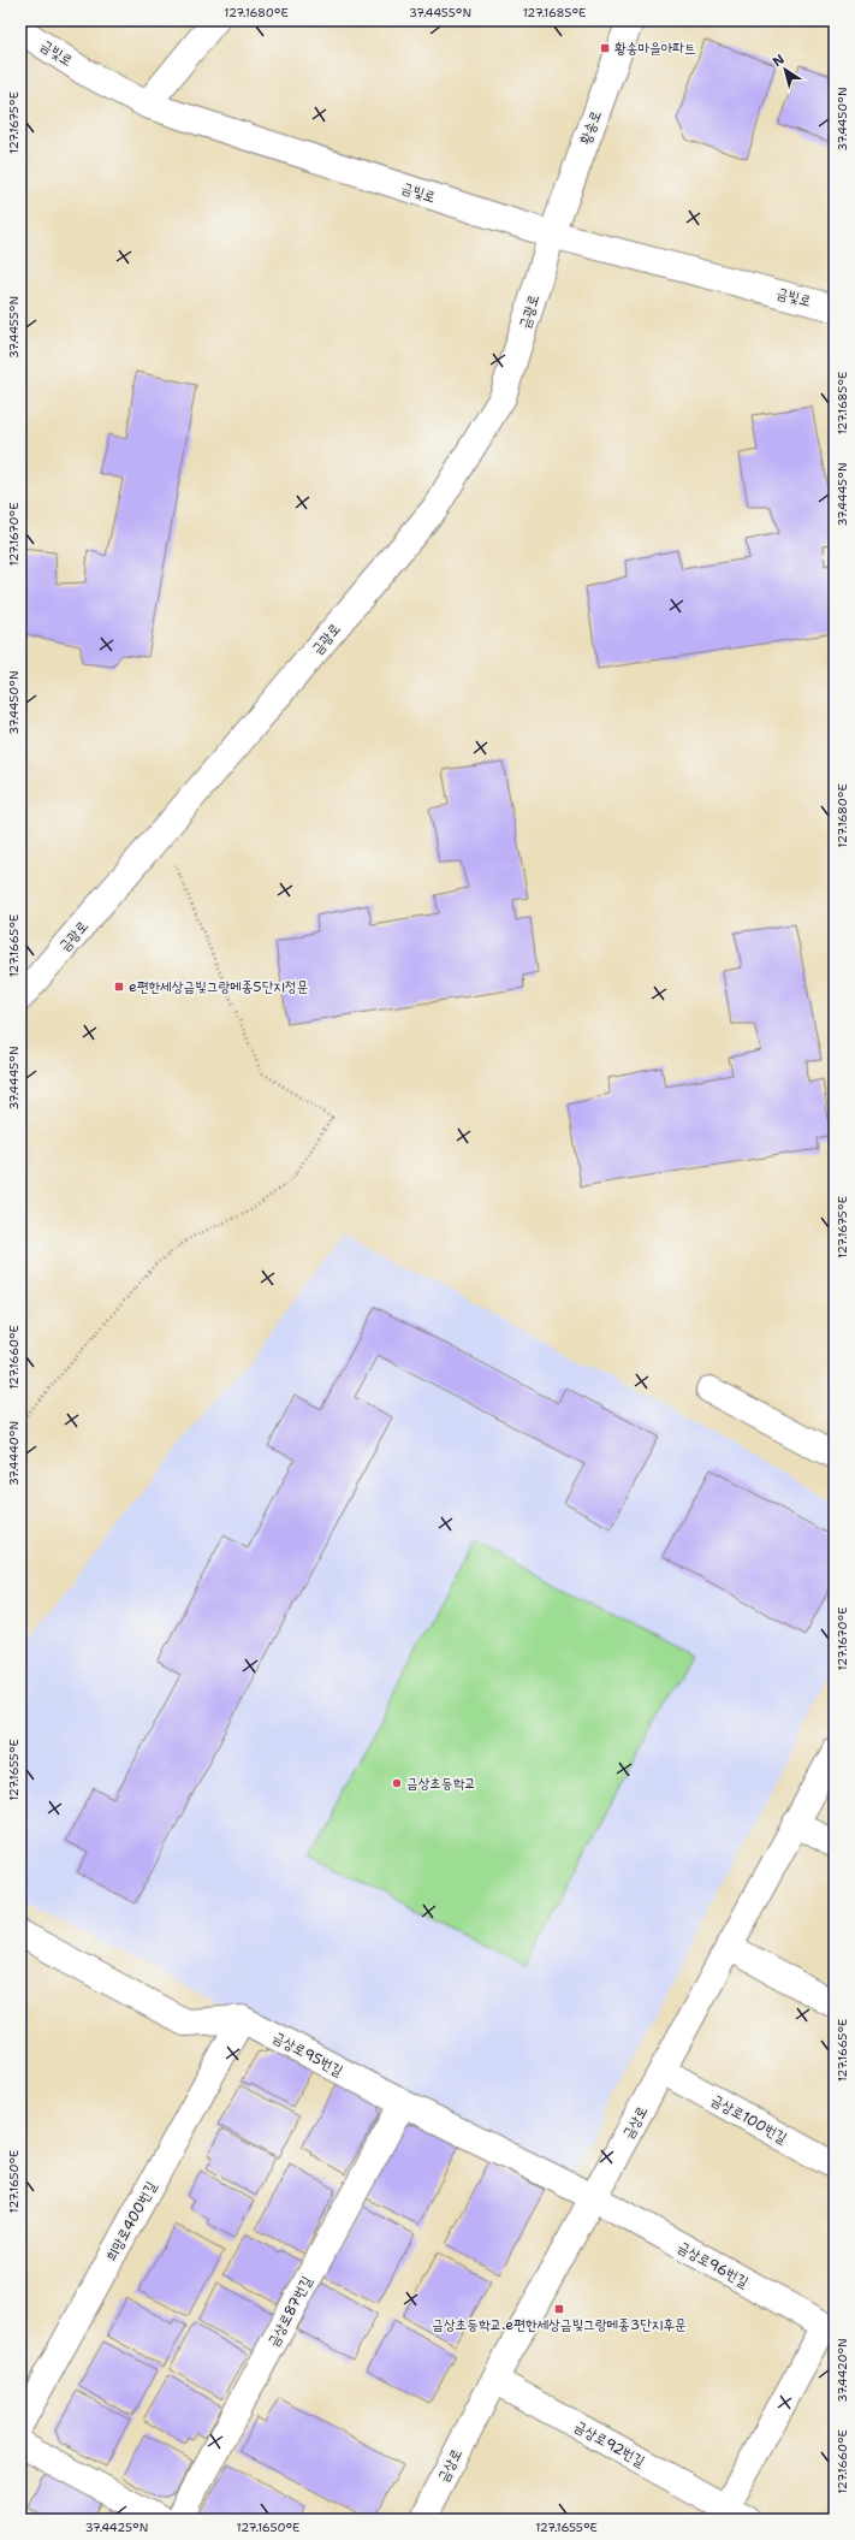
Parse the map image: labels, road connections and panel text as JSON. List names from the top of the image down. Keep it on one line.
{"streets":{"street":["금빛로","황송로","금광로","금상로95번길","금상로100번길","금상로","희망로400번길","금상로96번길","금상로87번길","금상로92번길"]},"crossings":[["금빛로","황송로"],["금빛로","금광로"],["황송로","금광로"],["금상로95번길","금상로"],["금상로95번길","희망로400번길"],["금상로95번길","금상로96번길"],["금상로95번길","금상로87번길"],["금상로100번길","금상로"],["금상로","금상로96번길"],["금상로","금상로92번길"],["금상로96번길","금상로92번길"]],"places":{"transit":["황송마을아파트","e편한세상금빛그랑메종5단지정문","금상초등학교.e편한세상금빛그랑메종3단지후문"],"other":["금상초등학교"]},"north":"top left","coordinates":["127.1680°E","37.4455°N","127.1685°E","37.4450°N","127.1675°E","37.4445°N","127.1670°E","127.1665°E","127.1660°E","37.4440°N","127.1655°E","127.1650°E","37.4420°N","37.4425°N"]}
